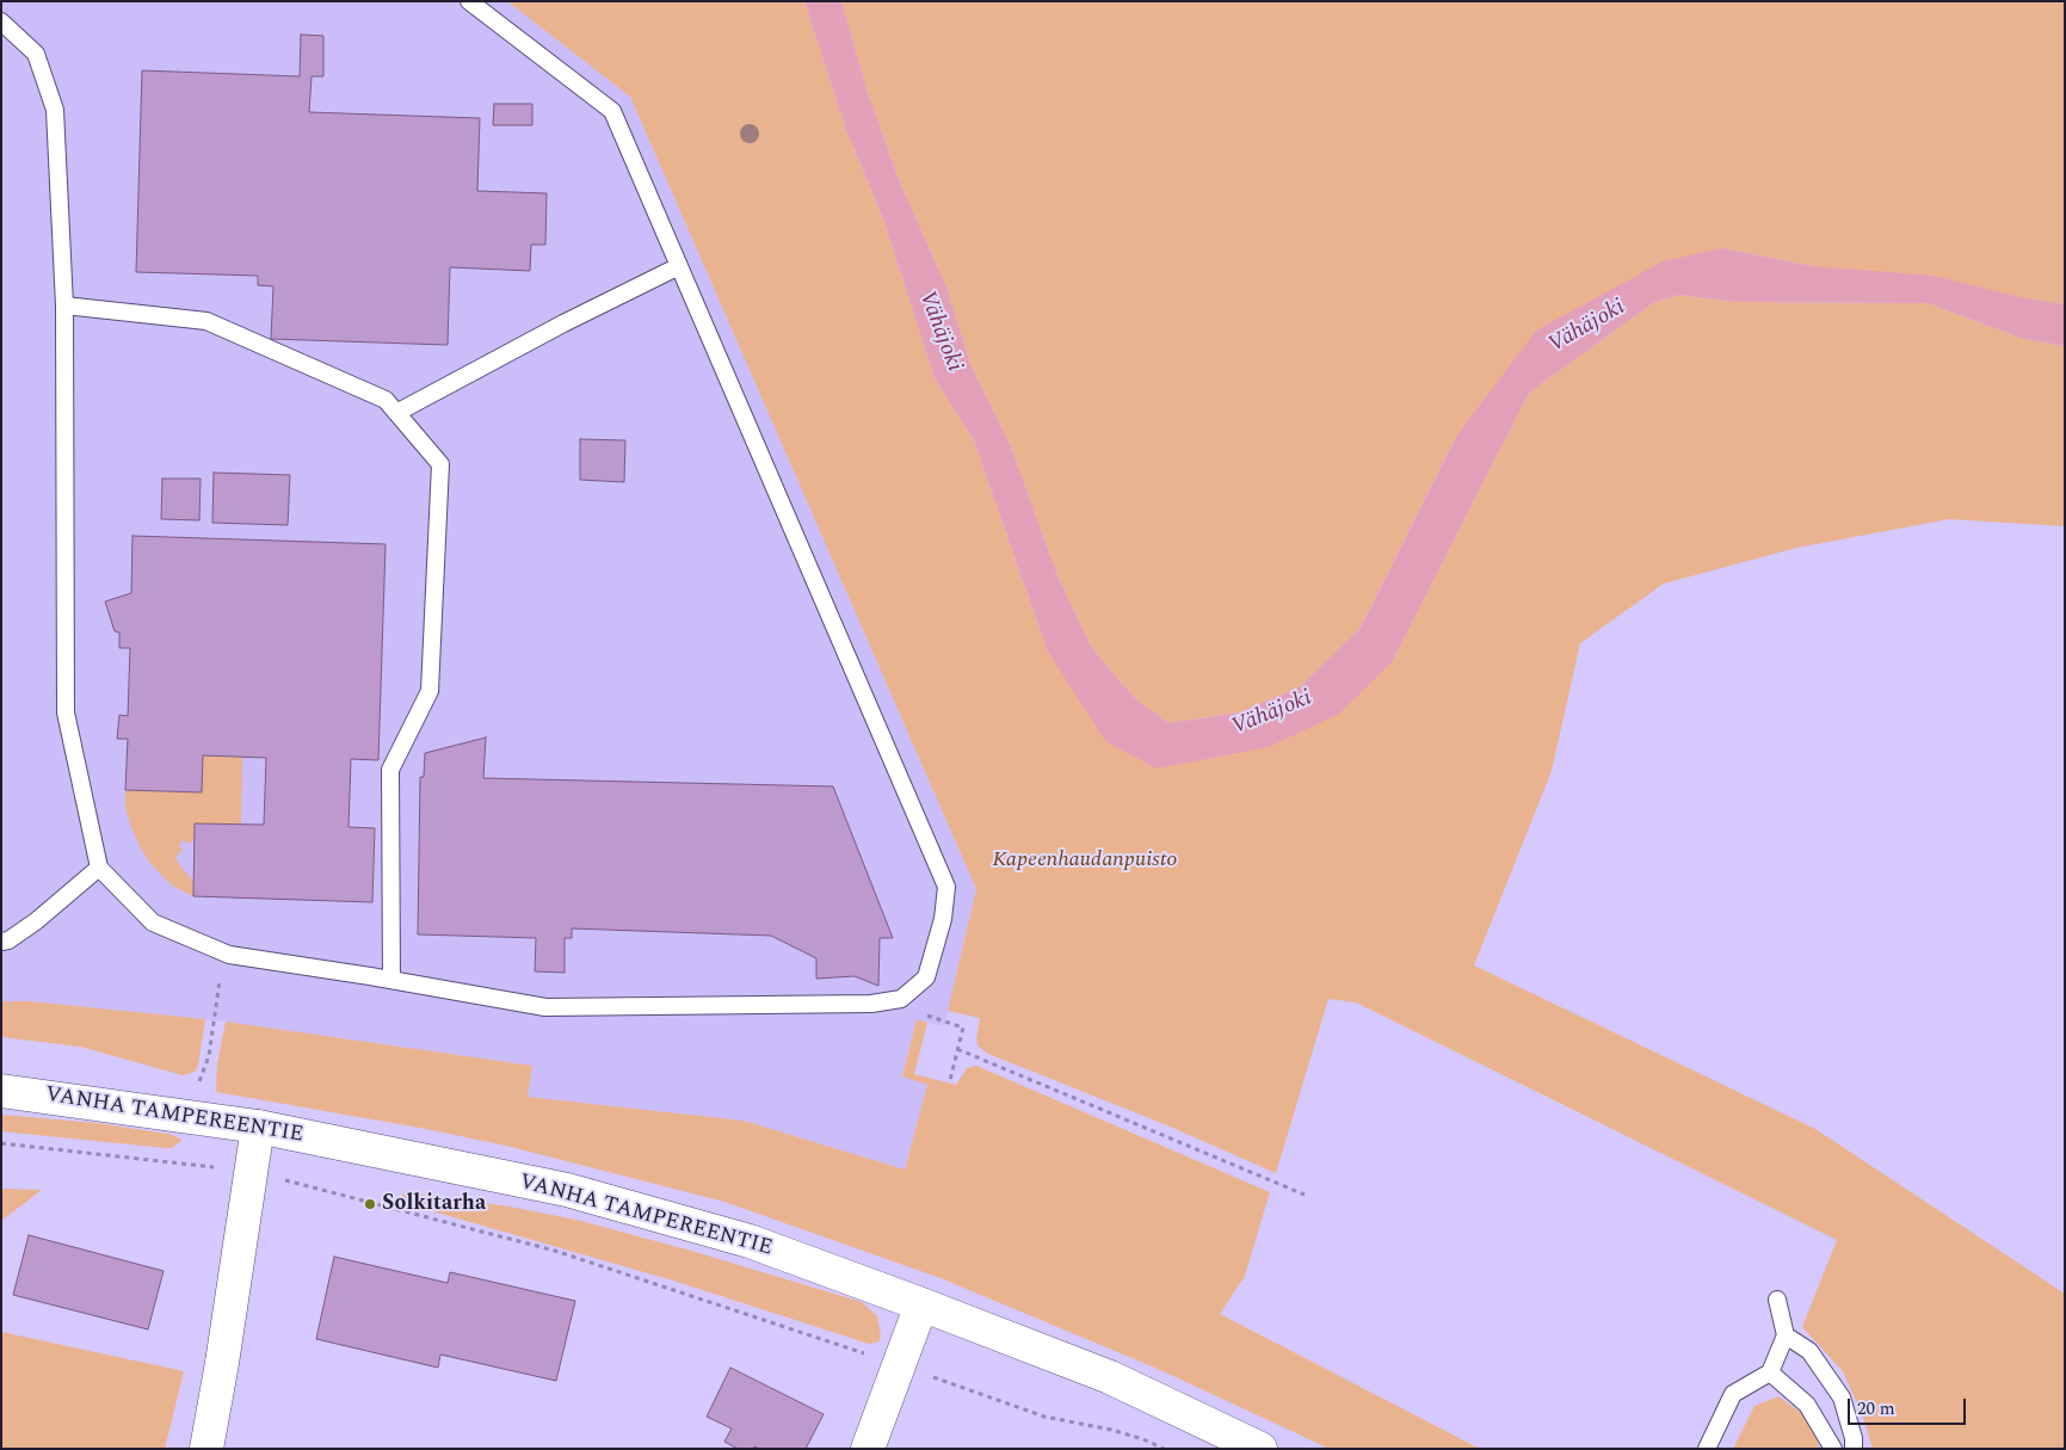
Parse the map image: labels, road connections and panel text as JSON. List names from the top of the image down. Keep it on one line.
{"streets":{"main road":["VANHA TAMPEREENTIE"]},"water":["Vähäjoki"],"parks":["Kapeenhaudanpuisto"],"places":["Solkitarha"],"scale_bar":"20 m"}
